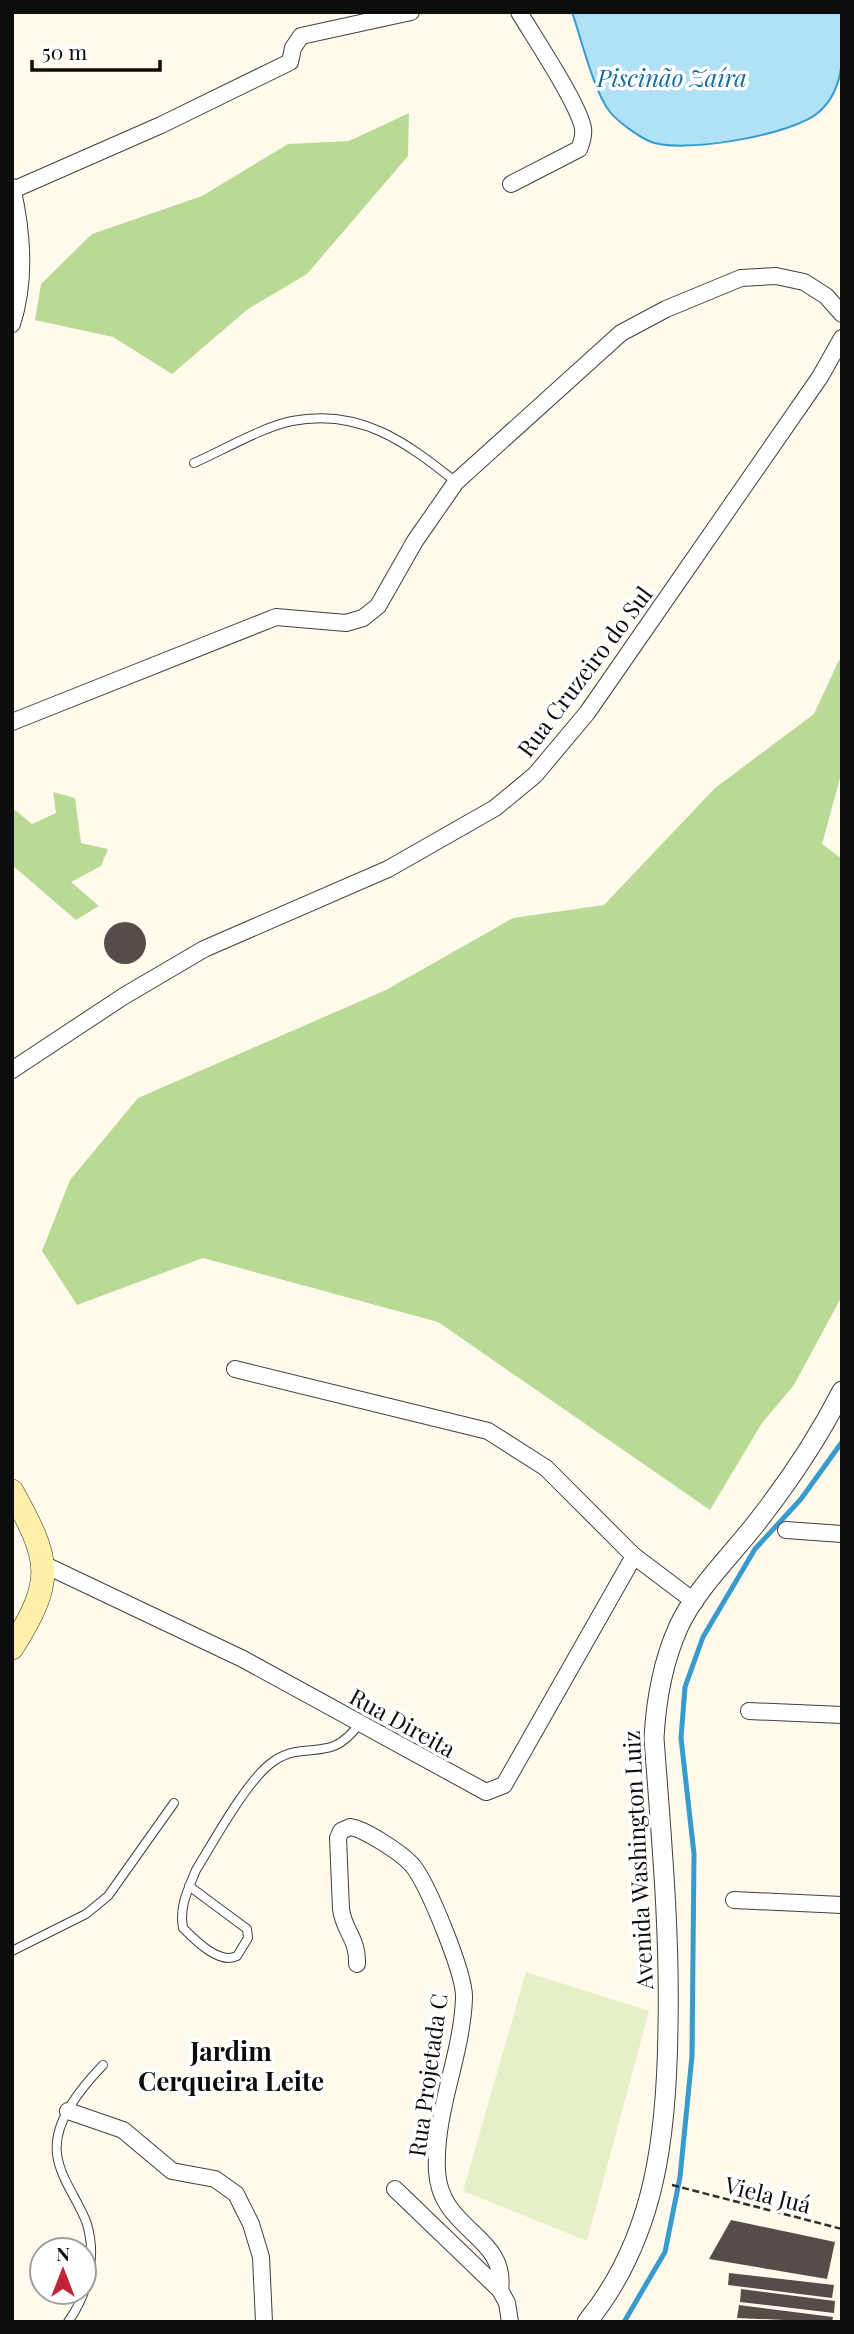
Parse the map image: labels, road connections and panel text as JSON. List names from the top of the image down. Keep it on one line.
{"streets":{"street":["Rua Cruzeiro do Sul","Rua Direita","Avenida Washington Luiz","Rua Projetada C"],"path":["Viela Juá"]},"districts":["Jardim Cerqueira Leite"],"water":["Piscinão Zaíra"],"scale_bar":"50 m","north":"top"}
